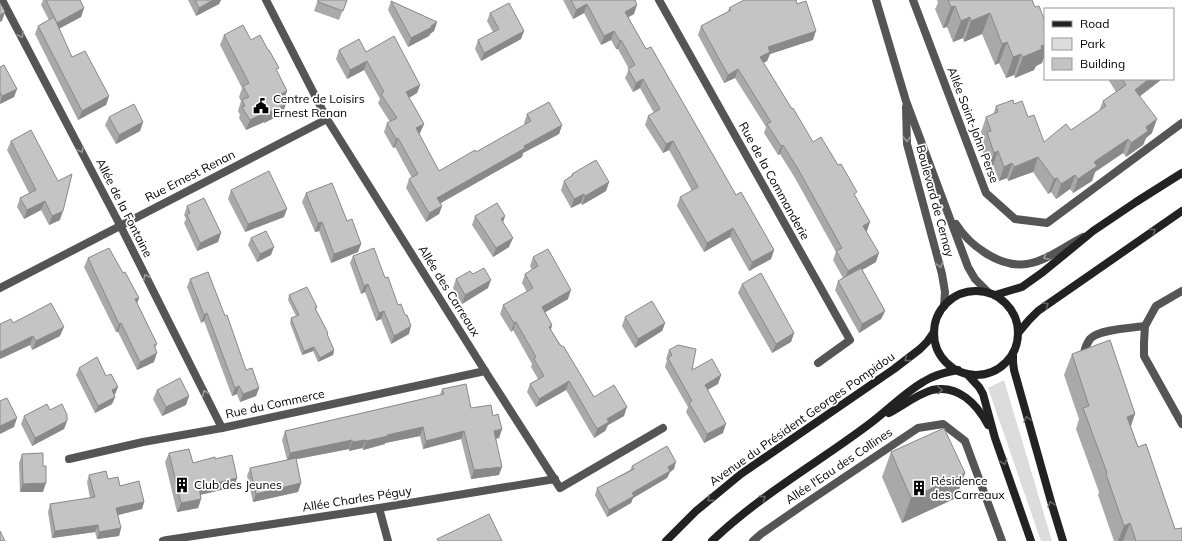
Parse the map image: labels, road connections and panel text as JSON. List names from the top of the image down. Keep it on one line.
{"streets":{"main road":["Avenue du Président Georges Pompidou"],"street":["Allée Saint-John Perse","Rue Ernest Renan","Rue de la Commanderie","Boulevard de Cernay","Allée de la Fontaine","Allée des Carreaux","Rue du Commerce","Allée l'Eau des Collines","Allée Charles Péguy"]},"crossings":[["Rue Ernest Renan","Allée de la Fontaine"],["Rue Ernest Renan","Allée des Carreaux"],["Boulevard de Cernay","Avenue du Président Georges Pompidou"],["Allée de la Fontaine","Rue du Commerce"],["Allée des Carreaux","Rue du Commerce"],["Allée des Carreaux","Allée Charles Péguy"]],"places":{"public building":["Centre de Loisirs Ernest Renan"],"building":["Club des Jeunes","Résidence des Carreaux"]},"legend":["Road","Park","Building"]}
